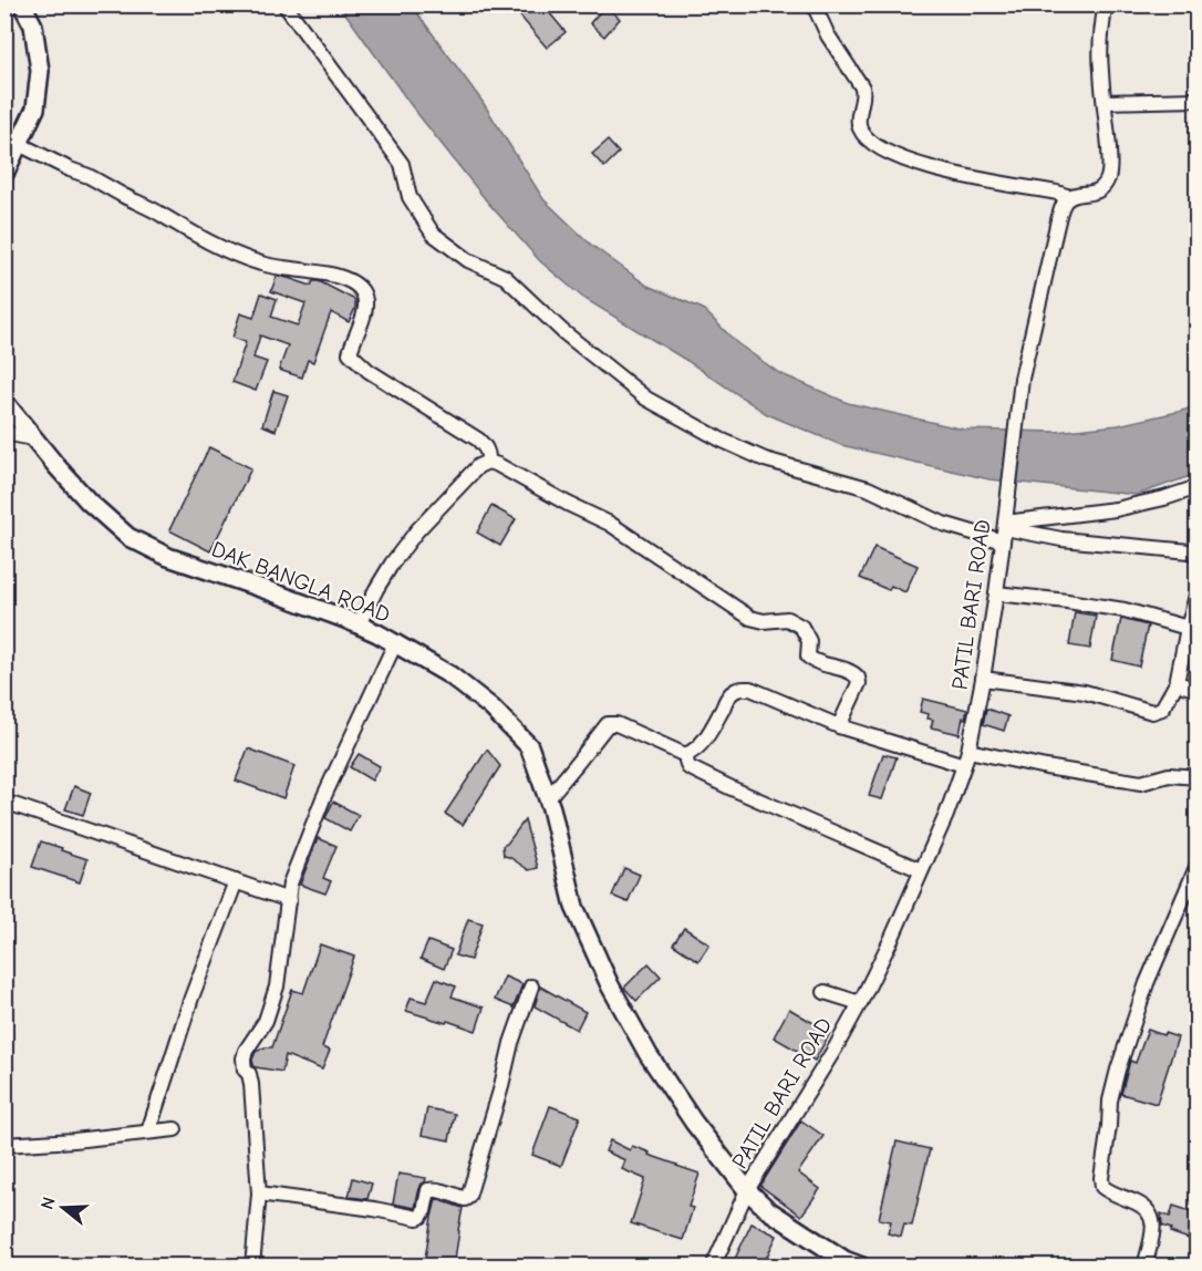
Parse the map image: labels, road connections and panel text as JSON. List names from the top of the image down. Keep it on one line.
{"streets":{"main road":["DAK BANGLA ROAD"],"street":["PATIL BARI ROAD"]},"crossings":[["DAK BANGLA ROAD","PATIL BARI ROAD"]],"north":"left"}
